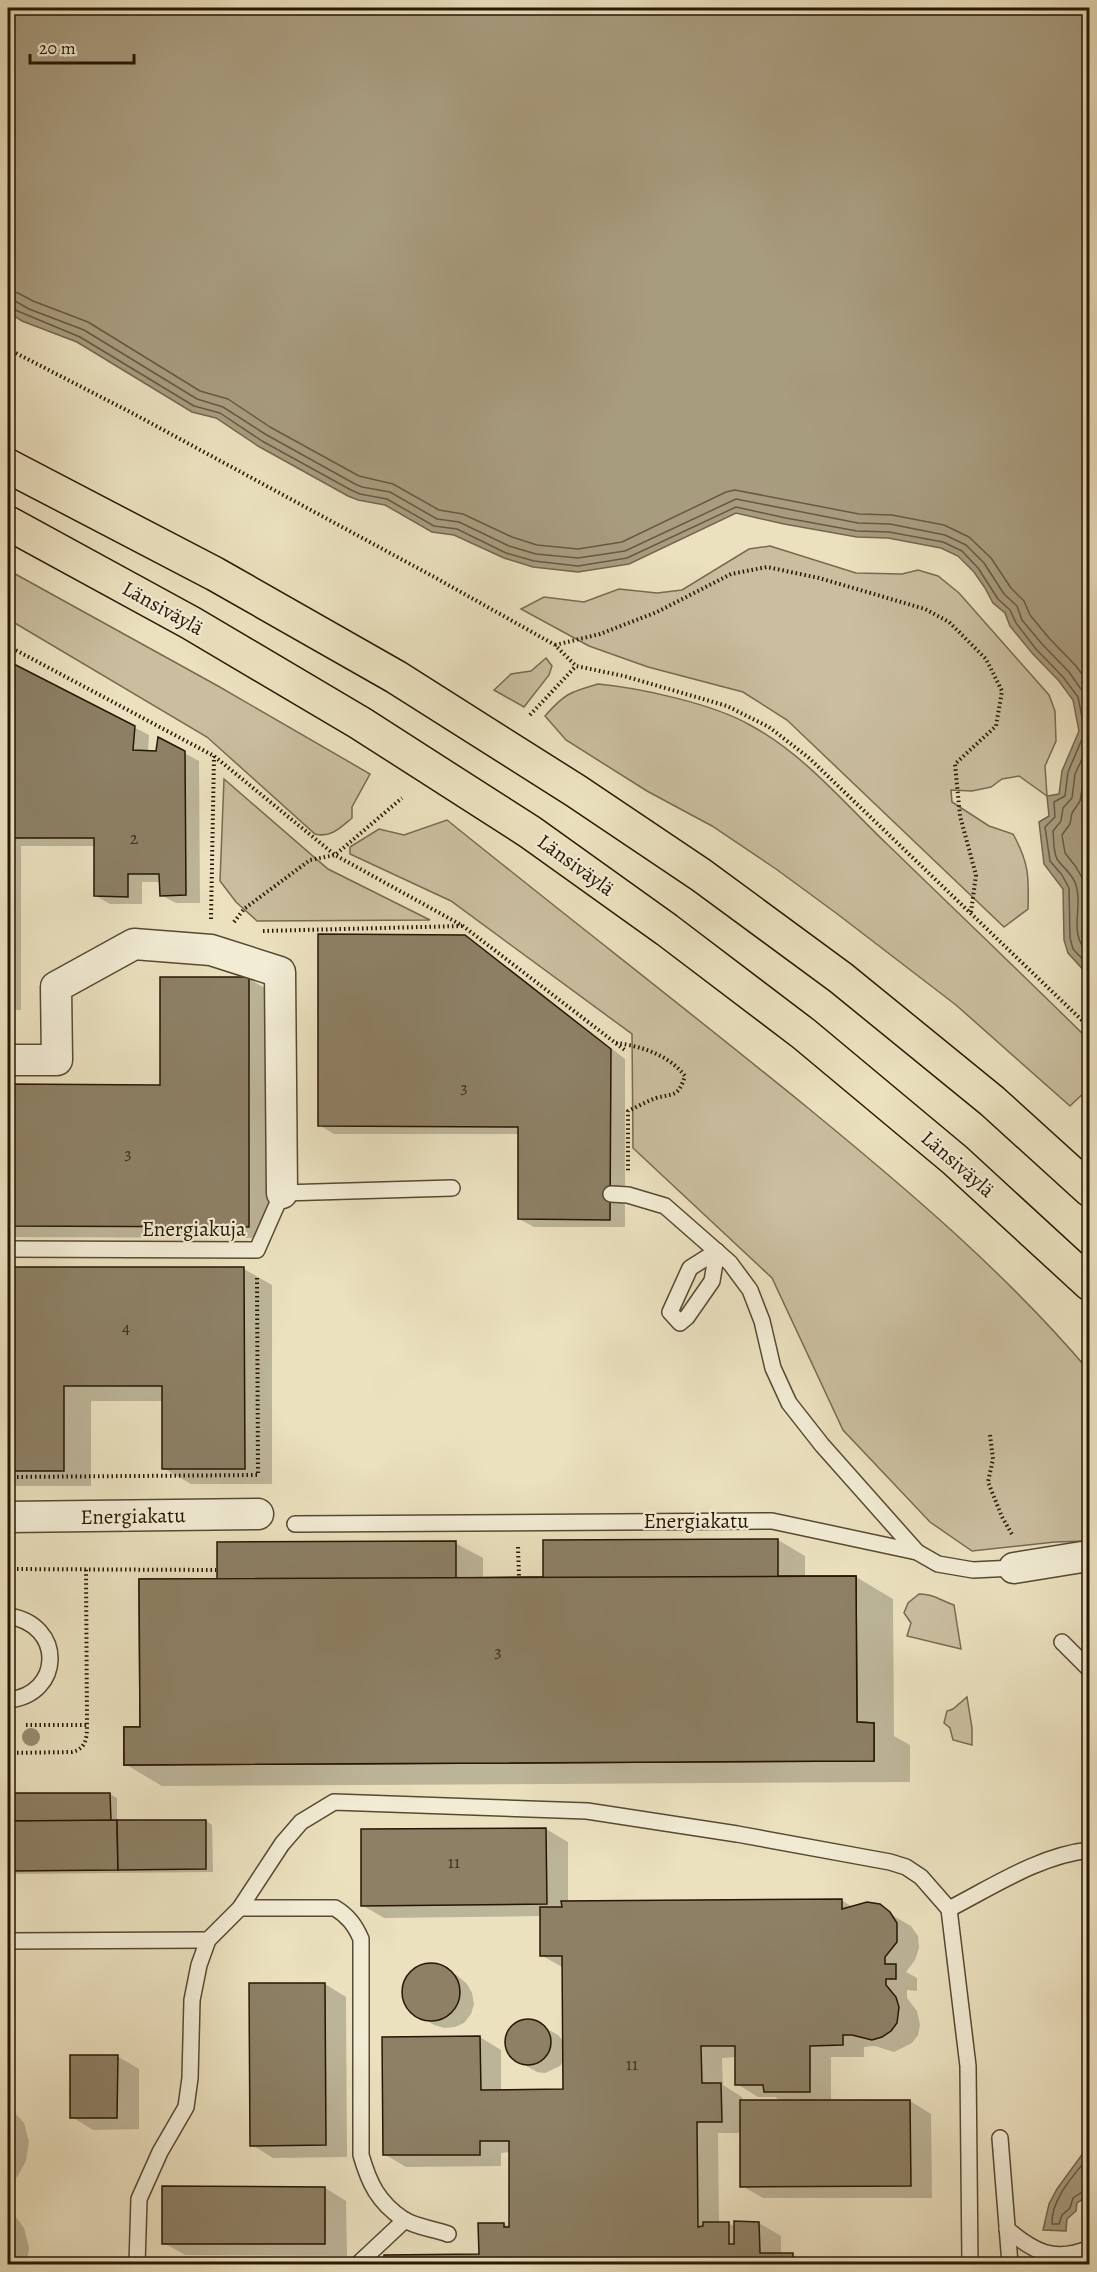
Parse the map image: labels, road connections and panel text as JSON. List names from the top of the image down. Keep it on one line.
{"streets":{"highway":["Länsiväylä"],"street":["Energiakatu"],"lane":["Energiakuja"]},"house_numbers":["2","3","3","4","3","11","11"],"scale_bar":"20 m"}
